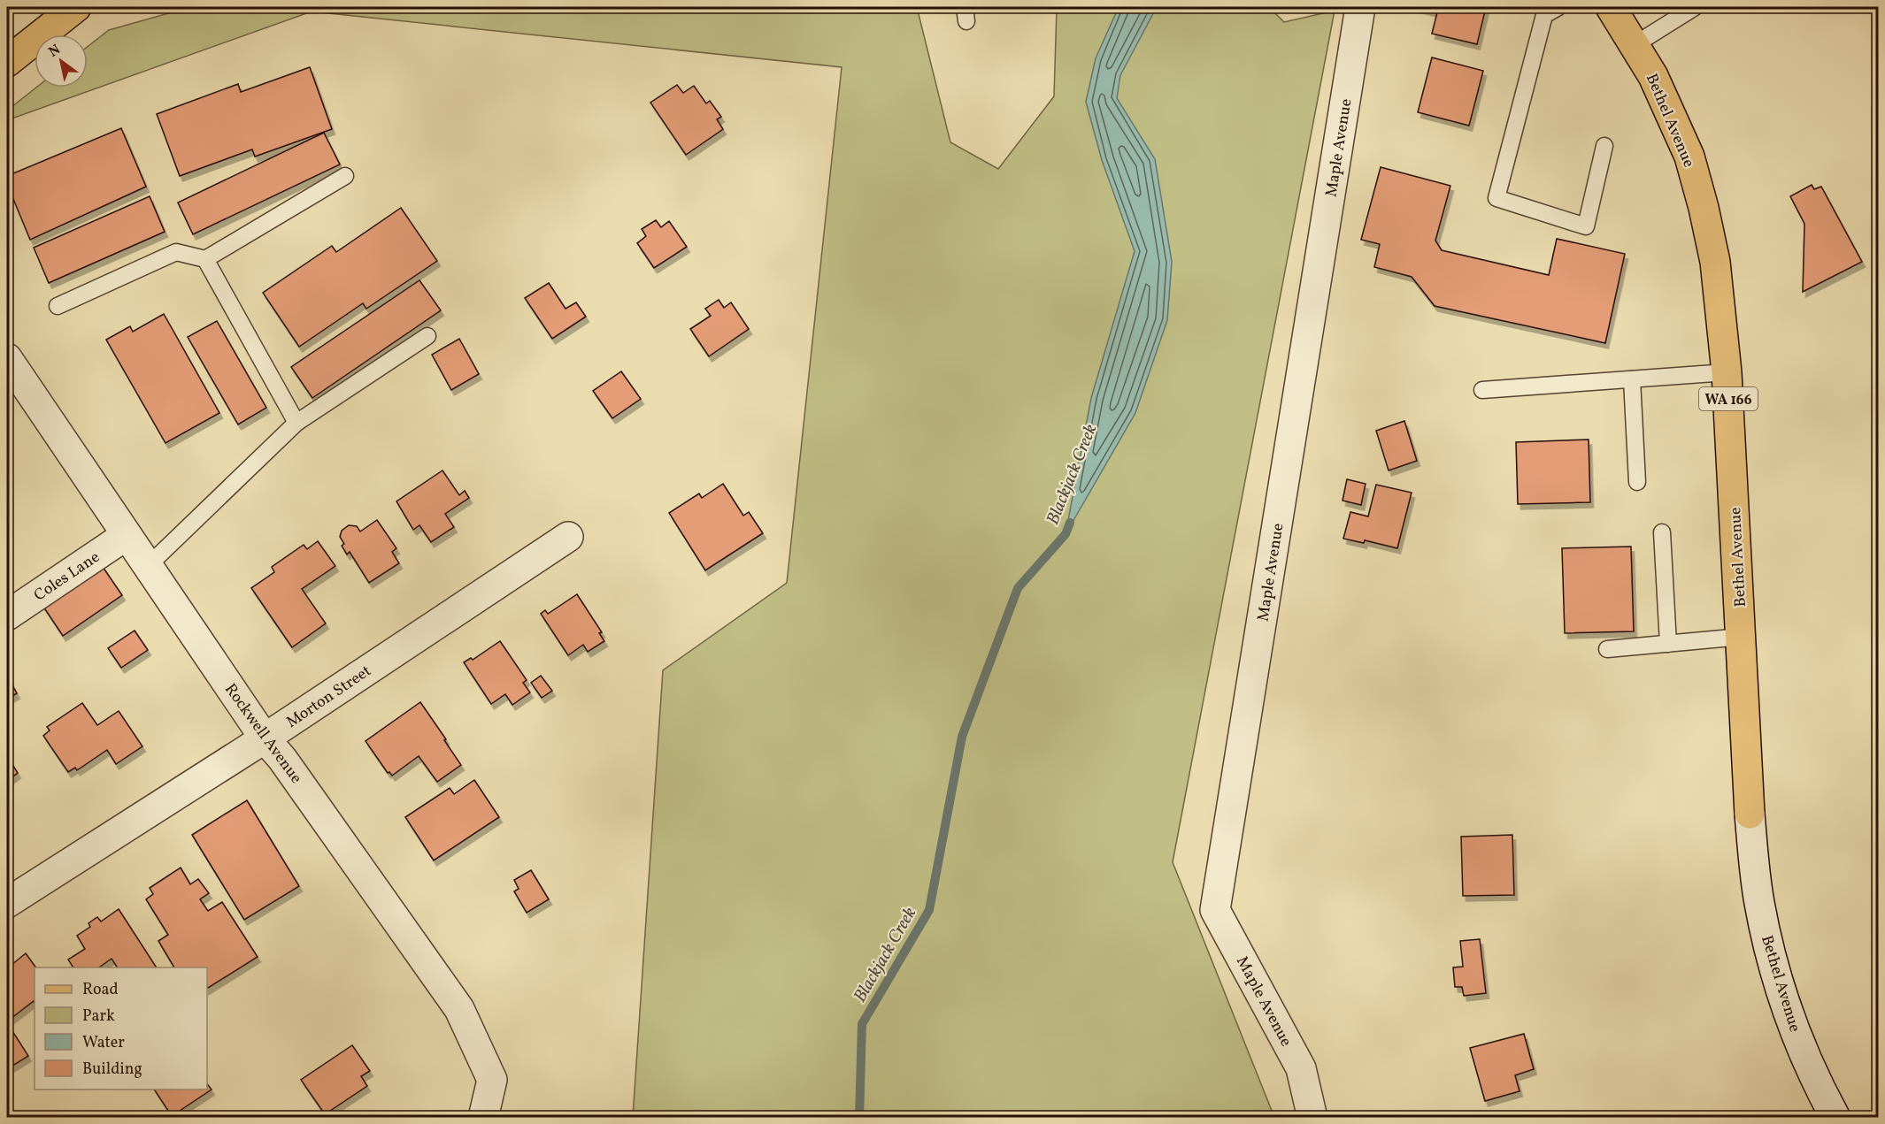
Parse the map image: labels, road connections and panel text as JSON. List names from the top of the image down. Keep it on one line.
{"streets":{"main road":["Bethel Avenue","WA 166"],"street":["Maple Avenue","Coles Lane","Morton Street","Rockwell Avenue"]},"crossings":[["Coles Lane","Rockwell Avenue"],["Morton Street","Rockwell Avenue"]],"water":["Blackjack Creek"],"legend":["Road","Park","Water","Building"],"north":"top left"}
